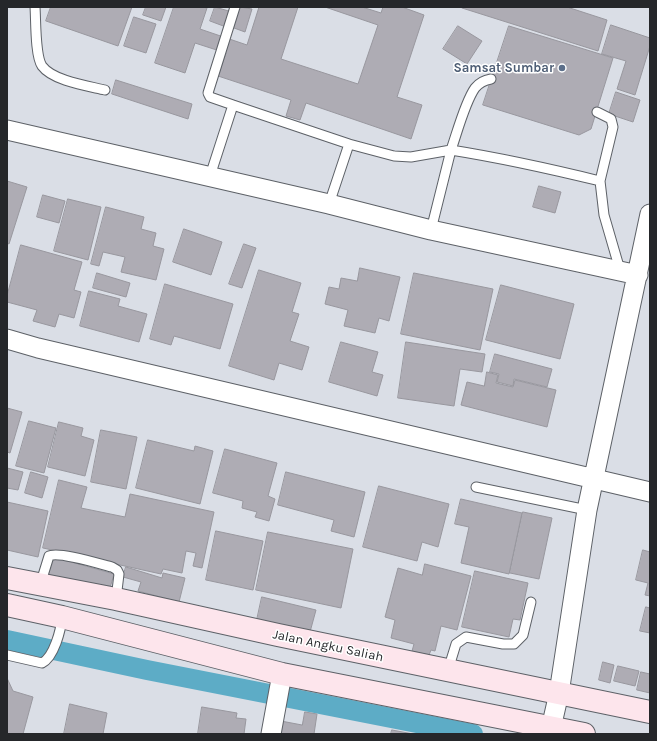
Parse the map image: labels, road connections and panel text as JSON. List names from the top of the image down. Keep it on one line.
{"streets":{"main road":["Jalan Angku Saliah"]},"places":["Samsat Sumbar"]}
